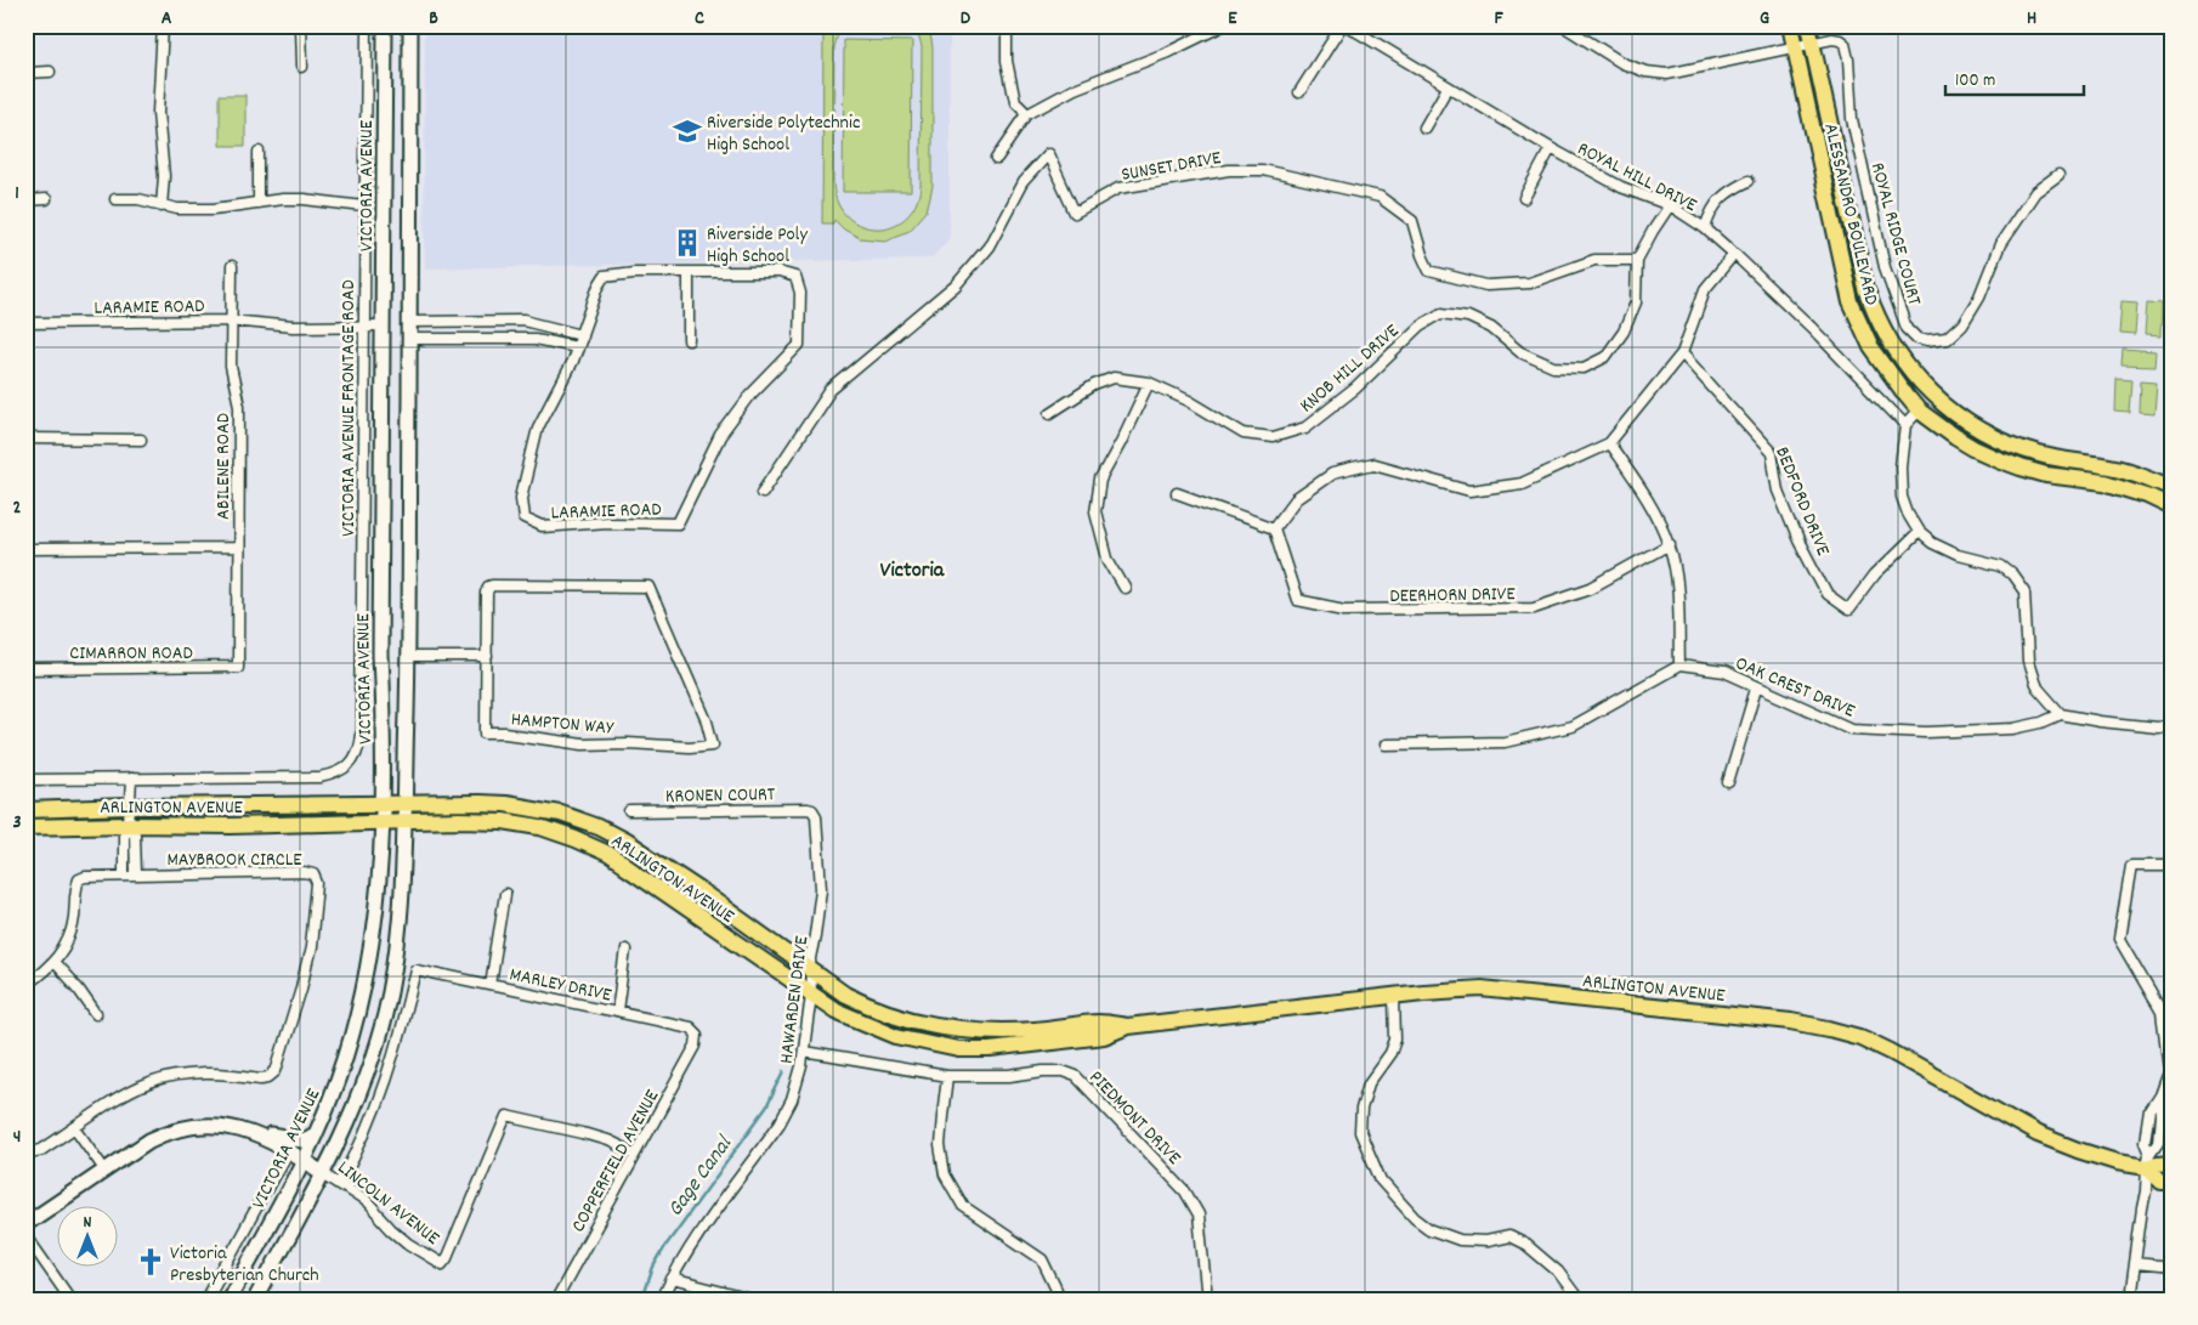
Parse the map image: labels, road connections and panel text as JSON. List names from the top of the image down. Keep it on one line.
{"streets":{"main road":["VICTORIA AVENUE","ALESSANDRO BOULEVARD","ARLINGTON AVENUE","LINCOLN AVENUE"],"street":["SUNSET DRIVE","ROYAL HILL DRIVE","ROYAL RIDGE COURT","LARAMIE ROAD","KNOB HILL DRIVE","VICTORIA AVENUE FRONTAGE ROAD","ABILENE ROAD","BEDFORD DRIVE","DEERHORN DRIVE","CIMARRON ROAD","OAK CREST DRIVE","HAMPTON WAY","KRONEN COURT","MAYBROOK CIRCLE","MARLEY DRIVE","HAWARDEN DRIVE","PIEDMONT DRIVE","COPPERFIELD AVENUE"]},"crossings":[["SUNSET DRIVE","KNOB HILL DRIVE"],["VICTORIA AVENUE","LARAMIE ROAD"],["VICTORIA AVENUE","ARLINGTON AVENUE"],["VICTORIA AVENUE","LINCOLN AVENUE"],["ALESSANDRO BOULEVARD","ROYAL RIDGE COURT"],["LARAMIE ROAD","VICTORIA AVENUE FRONTAGE ROAD"],["LARAMIE ROAD","ABILENE ROAD"],["ABILENE ROAD","CIMARRON ROAD"],["KRONEN COURT","HAWARDEN DRIVE"],["ARLINGTON AVENUE","HAWARDEN DRIVE"],["MARLEY DRIVE","COPPERFIELD AVENUE"],["MARLEY DRIVE","LINCOLN AVENUE"],["HAWARDEN DRIVE","PIEDMONT DRIVE"],["COPPERFIELD AVENUE","LINCOLN AVENUE"]],"districts":["Victoria"],"water":["Gage Canal"],"places":{"school or university":["Riverside Polytechnic High School"],"building":["Riverside Poly High School"],"church":["Victoria Presbyterian Church"]},"scale_bar":"100 m","north":"top","grid":{"columns":["A","B","C","D","E","F","G","H"],"rows":["1","2","3","4"]}}
